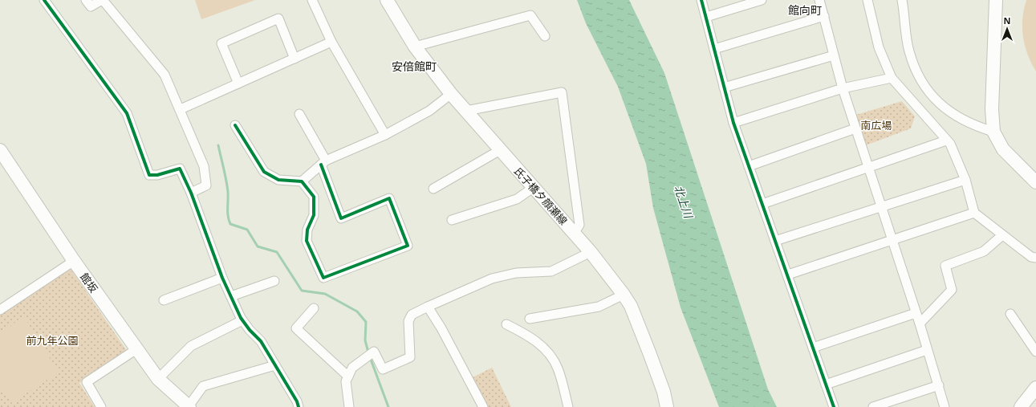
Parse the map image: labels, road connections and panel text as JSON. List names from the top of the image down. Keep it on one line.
{"streets":{"main road":["氏子橋夕顔瀬線","館坂"]},"districts":["館向町","安倍館町"],"water":["北上川"],"parks":["南広場","前九年公園"],"north":"top"}
